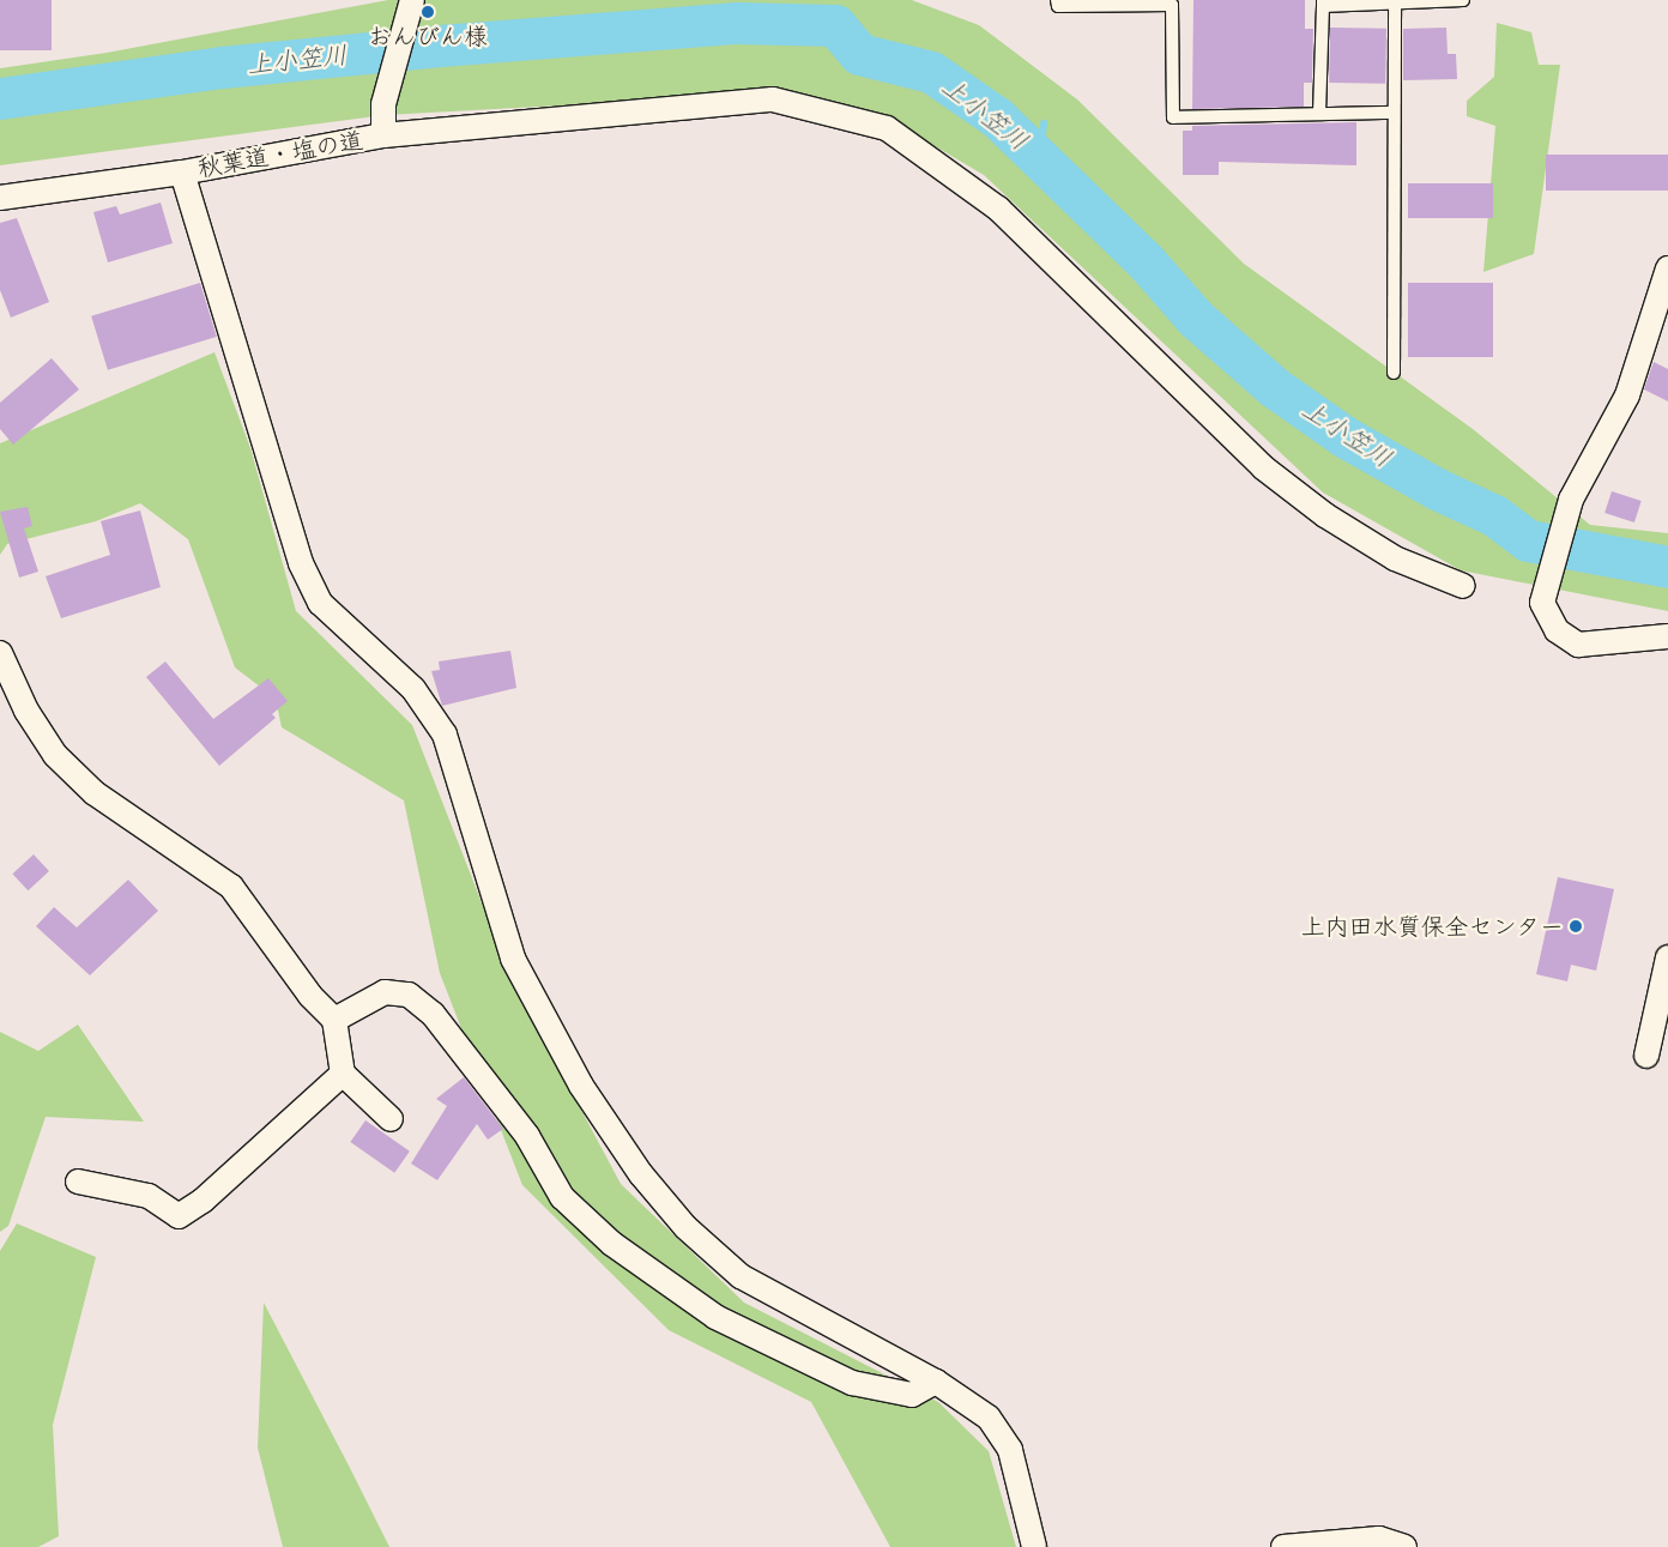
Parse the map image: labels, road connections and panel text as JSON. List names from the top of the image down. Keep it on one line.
{"streets":{"street":["秋葉道・塩の道"]},"water":["上小笠川"],"places":["おんびん様","上内田水質保全センター"]}
